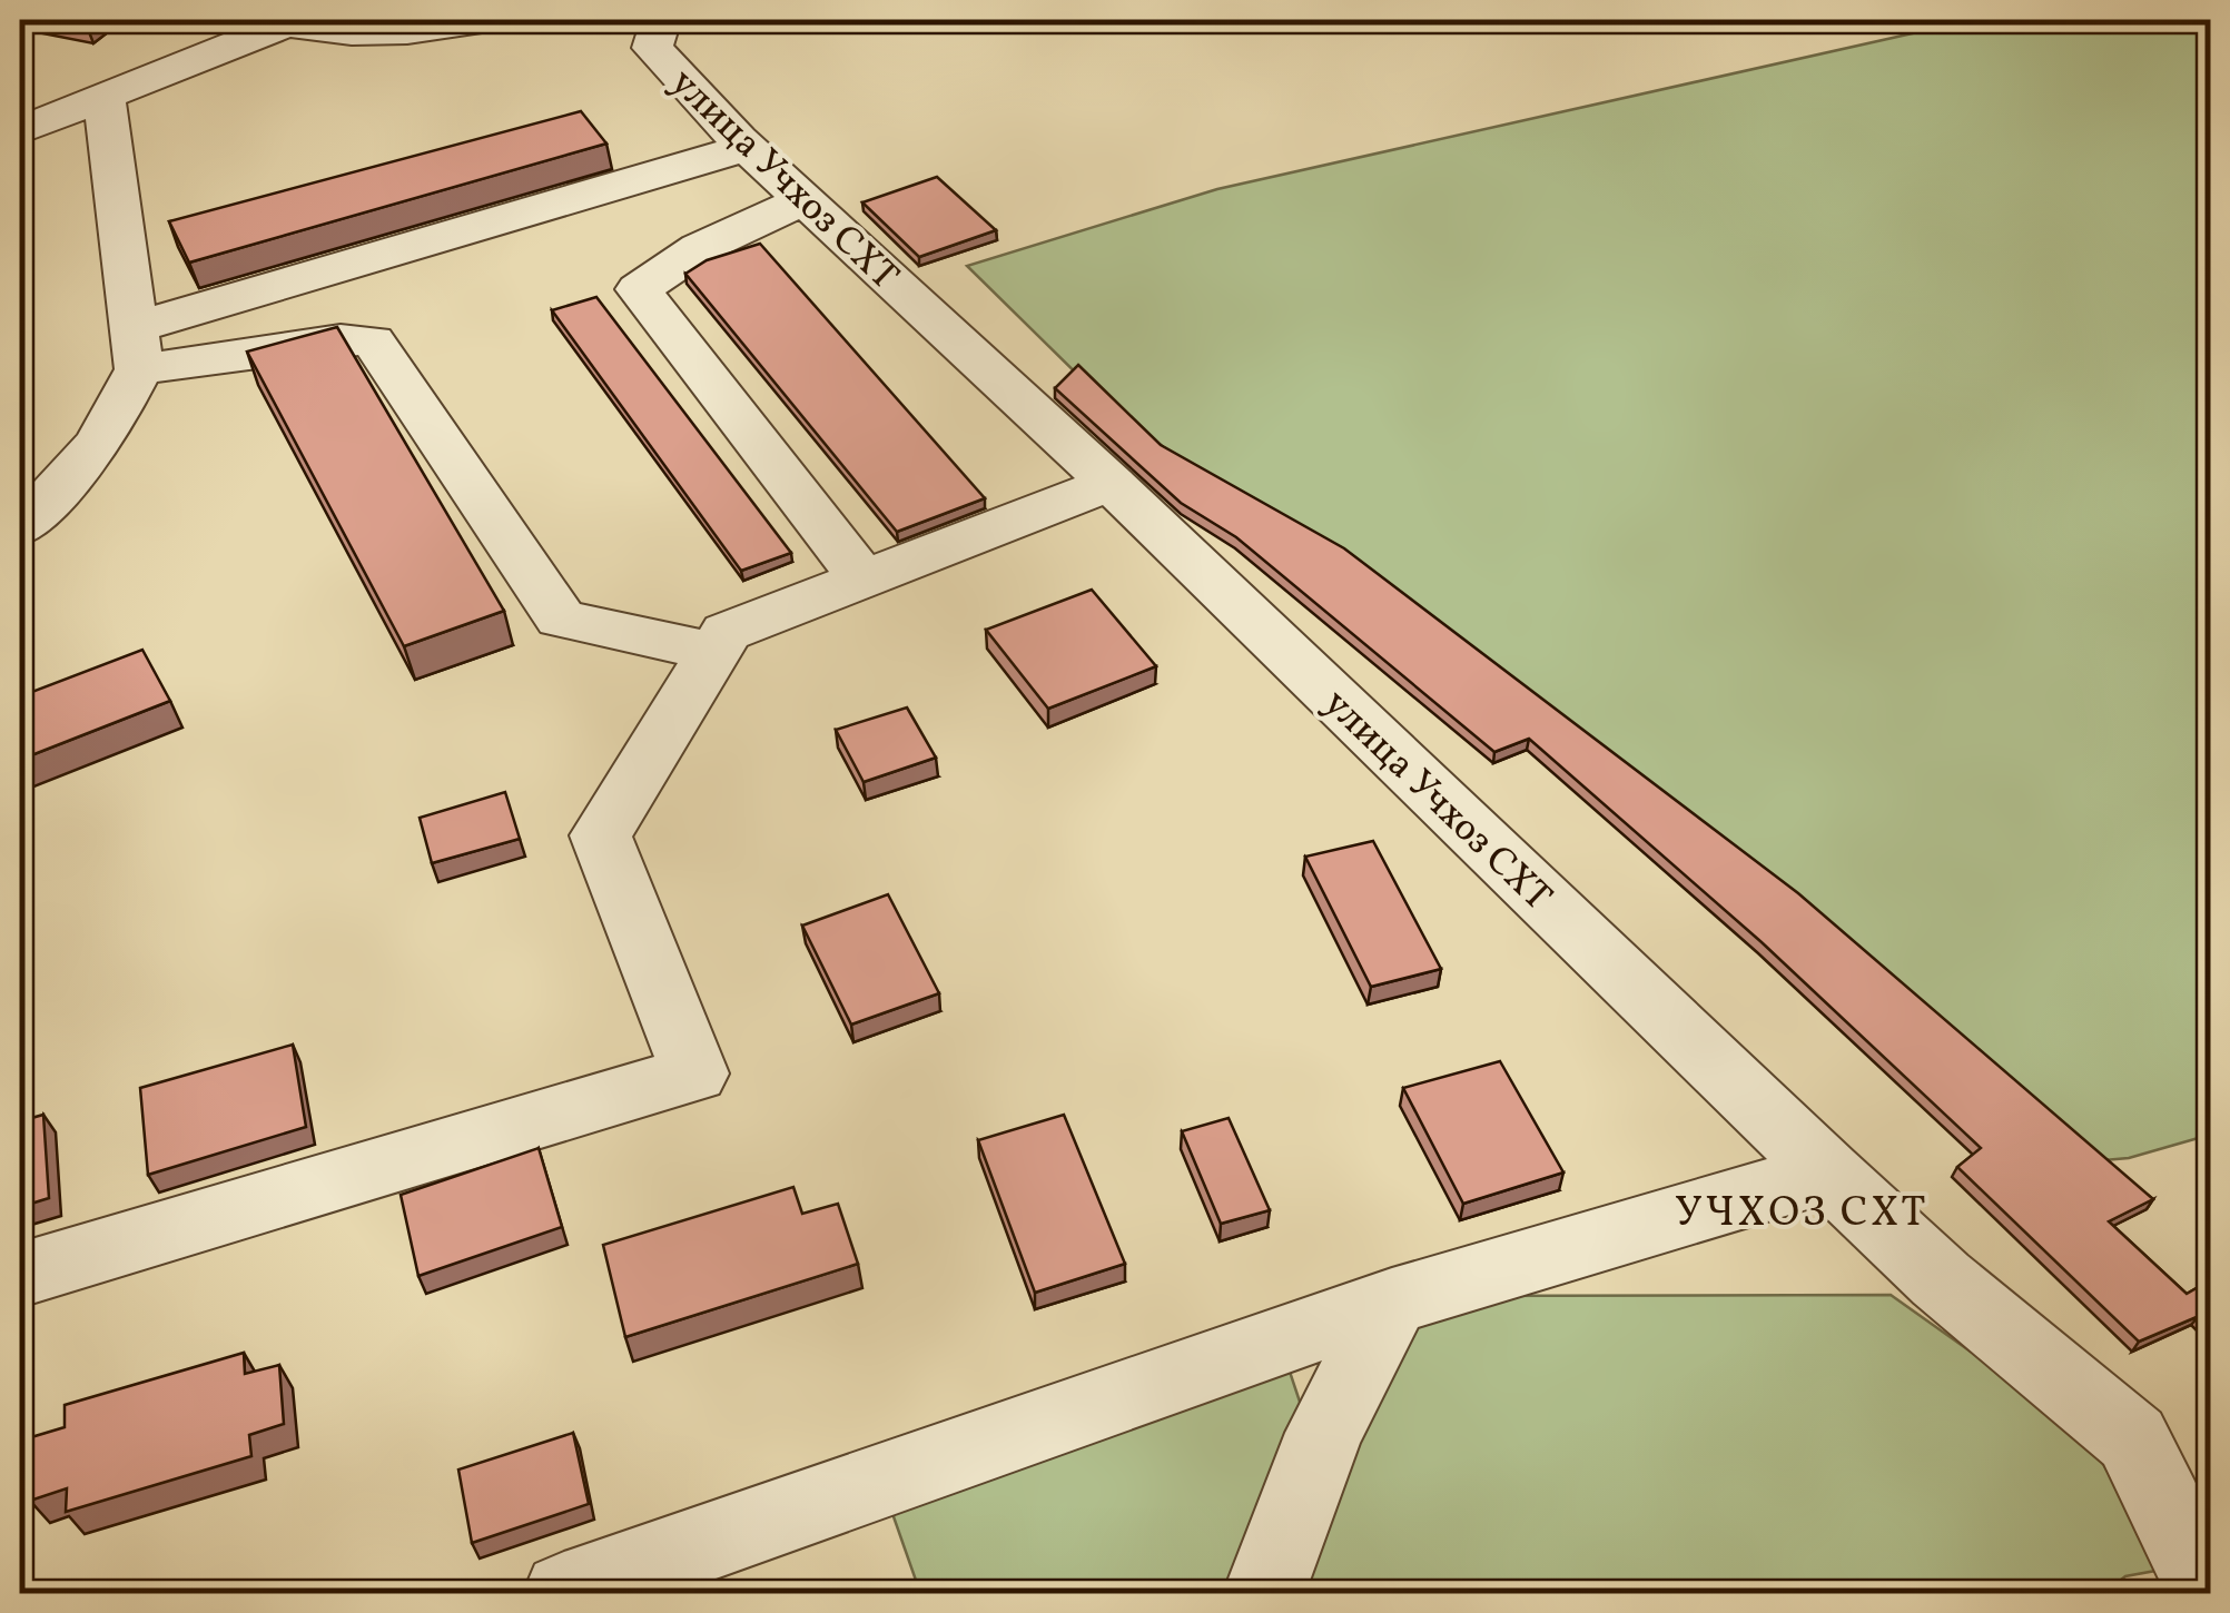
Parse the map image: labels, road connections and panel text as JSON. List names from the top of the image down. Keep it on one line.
{"streets":{"street":["улица Учхоз СХТ"]},"districts":["УЧХОЗ СХТ"]}
